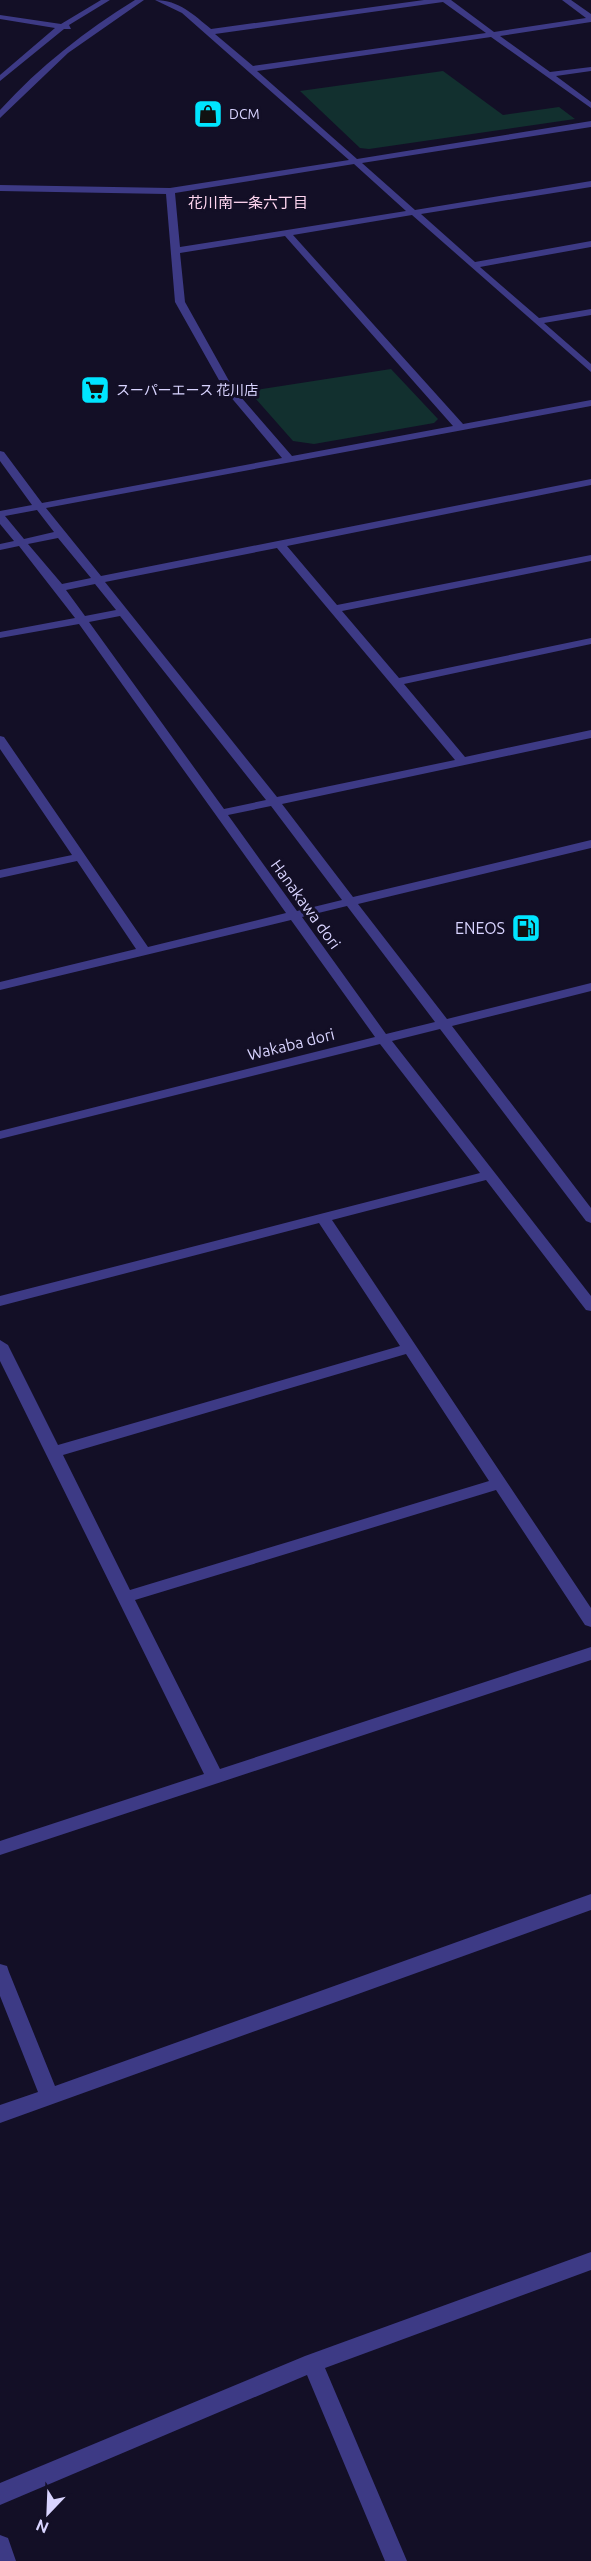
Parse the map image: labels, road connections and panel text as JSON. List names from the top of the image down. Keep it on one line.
{"streets":{"street":["Hanakawa dori","Wakaba dori"]},"crossings":[["Hanakawa dori","Wakaba dori"]],"districts":["花川南一条六丁目"],"places":{"shop":["DCM"],"supermarket":["スーパーエース 花川店"],"fuel station":["ENEOS"]},"north":"bottom left"}
